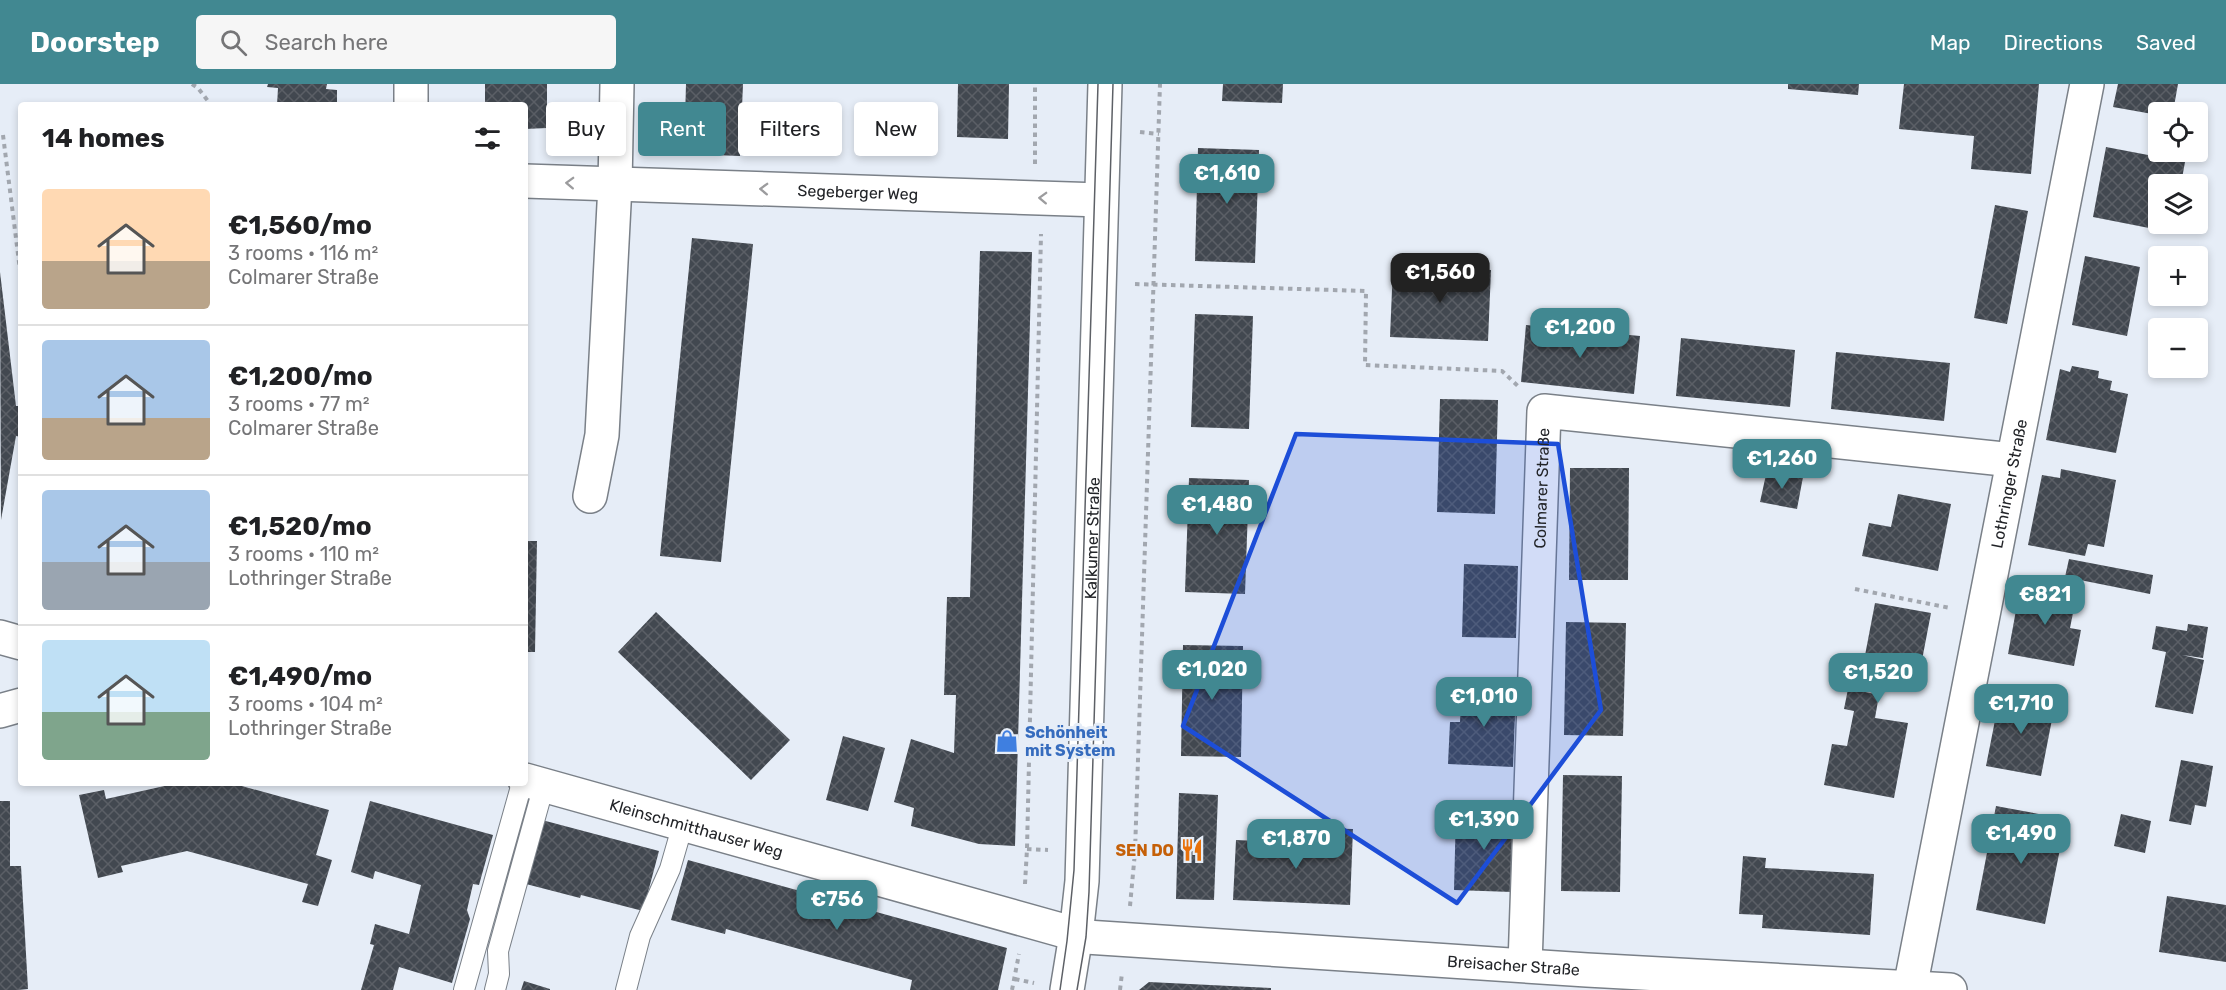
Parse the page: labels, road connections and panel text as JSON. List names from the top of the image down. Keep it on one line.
{"streets":{"street":["Segeberger Weg","Lothringer Straße","Colmarer Straße","Kalkumer Straße","Kleinschmitthauser Weg","Breisacher Straße"]},"crossings":[["Segeberger Weg","Kalkumer Straße"],["Lothringer Straße","Colmarer Straße"],["Lothringer Straße","Breisacher Straße"],["Colmarer Straße","Breisacher Straße"],["Kalkumer Straße","Kleinschmitthauser Weg"],["Kalkumer Straße","Breisacher Straße"],["Kleinschmitthauser Weg","Breisacher Straße"]],"one_way":["Segeberger Weg"],"places":{"shop":["Schönheit mit System"],"restaurant":["SEN DO"]},"page":{"header":"Doorstep","search":"Search here","nav":["Map","Directions","Saved"],"map_buttons":["+","−"],"chip":["Buy","Rent","Filters","New"],"heading":"14 homes","price":["€1,610","€1,560","€1,200","€1,260","€1,480","€821","€1,020","€1,520","€1,010","€1,710","€1,390","€1,490","€1,870","€756"],"list":[{"name":"€1,560/mo","note":"3 rooms · 116 m² · Colmarer Straße"},{"name":"€1,200/mo","note":"3 rooms · 77 m² · Colmarer Straße"},{"name":"€1,520/mo","note":"3 rooms · 110 m² · Lothringer Straße"},{"name":"€1,490/mo","note":"3 rooms · 104 m² · Lothringer Straße"}]}}
